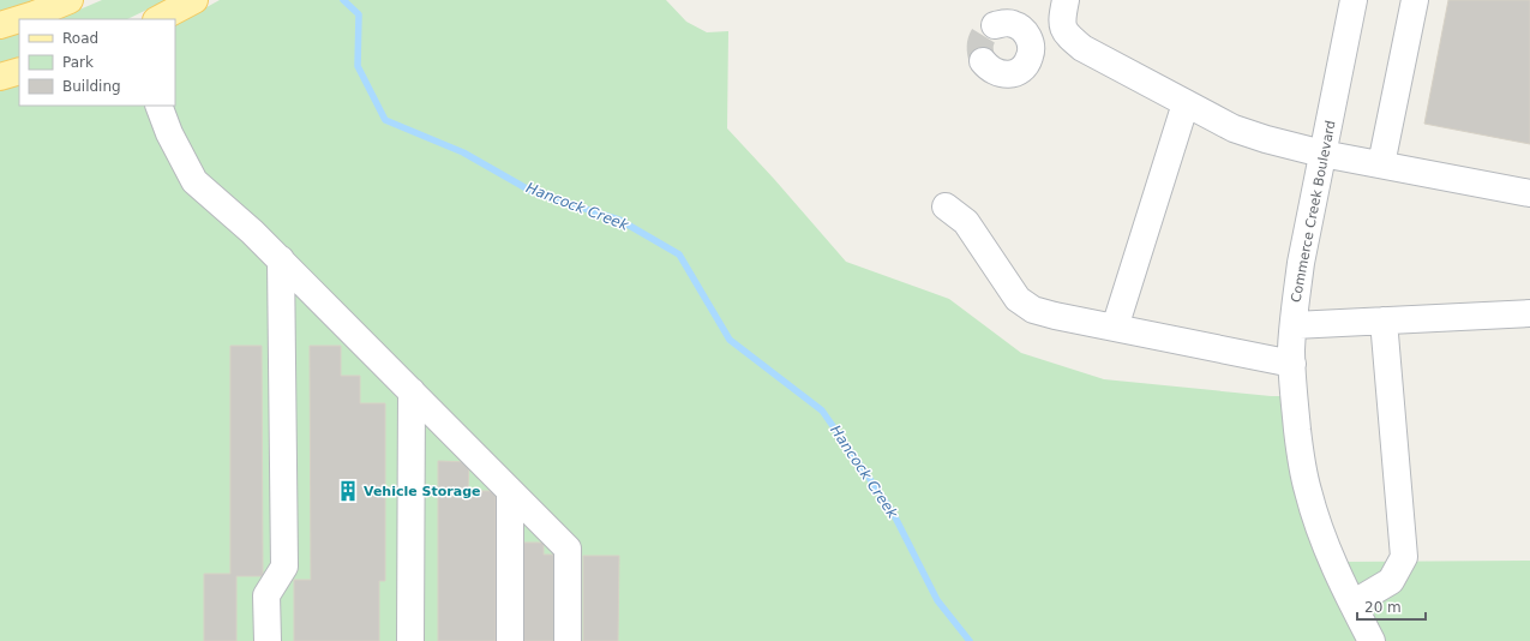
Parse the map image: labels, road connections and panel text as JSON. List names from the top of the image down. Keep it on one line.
{"streets":{"street":["Commerce Creek Boulevard"]},"water":["Hancock Creek"],"places":{"building":["Vehicle Storage"]},"legend":["Road","Park","Building"],"scale_bar":"20 m"}
